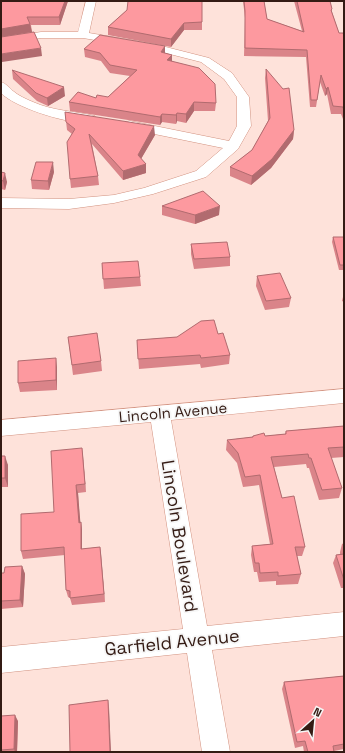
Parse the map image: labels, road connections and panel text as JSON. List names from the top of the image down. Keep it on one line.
{"streets":{"street":["Lincoln Avenue","Lincoln Boulevard","Garfield Avenue"]},"crossings":[["Lincoln Avenue","Lincoln Boulevard"],["Lincoln Boulevard","Garfield Avenue"]],"north":"top right"}
